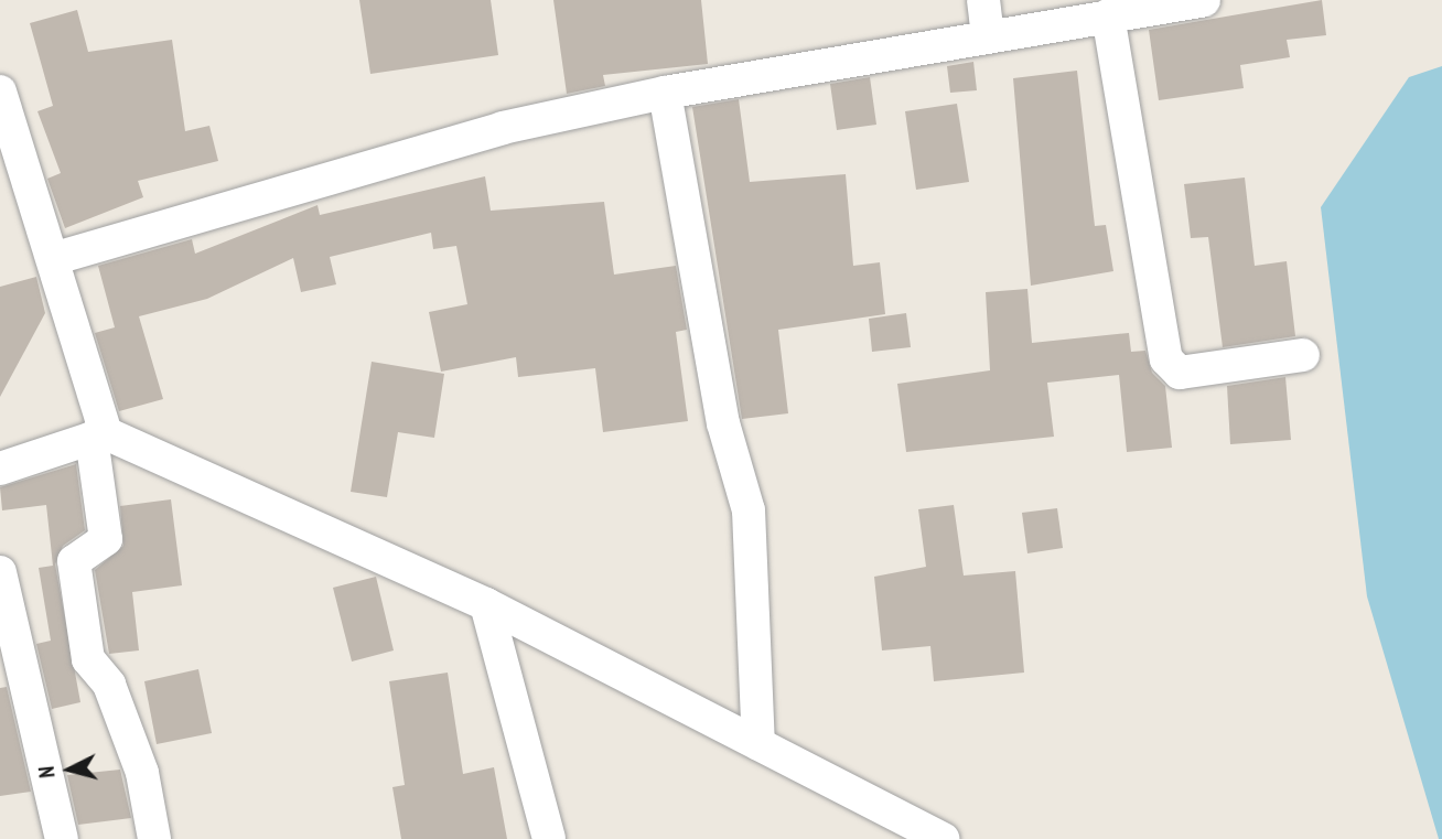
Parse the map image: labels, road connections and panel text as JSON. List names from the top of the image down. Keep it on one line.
{"north":"left"}
